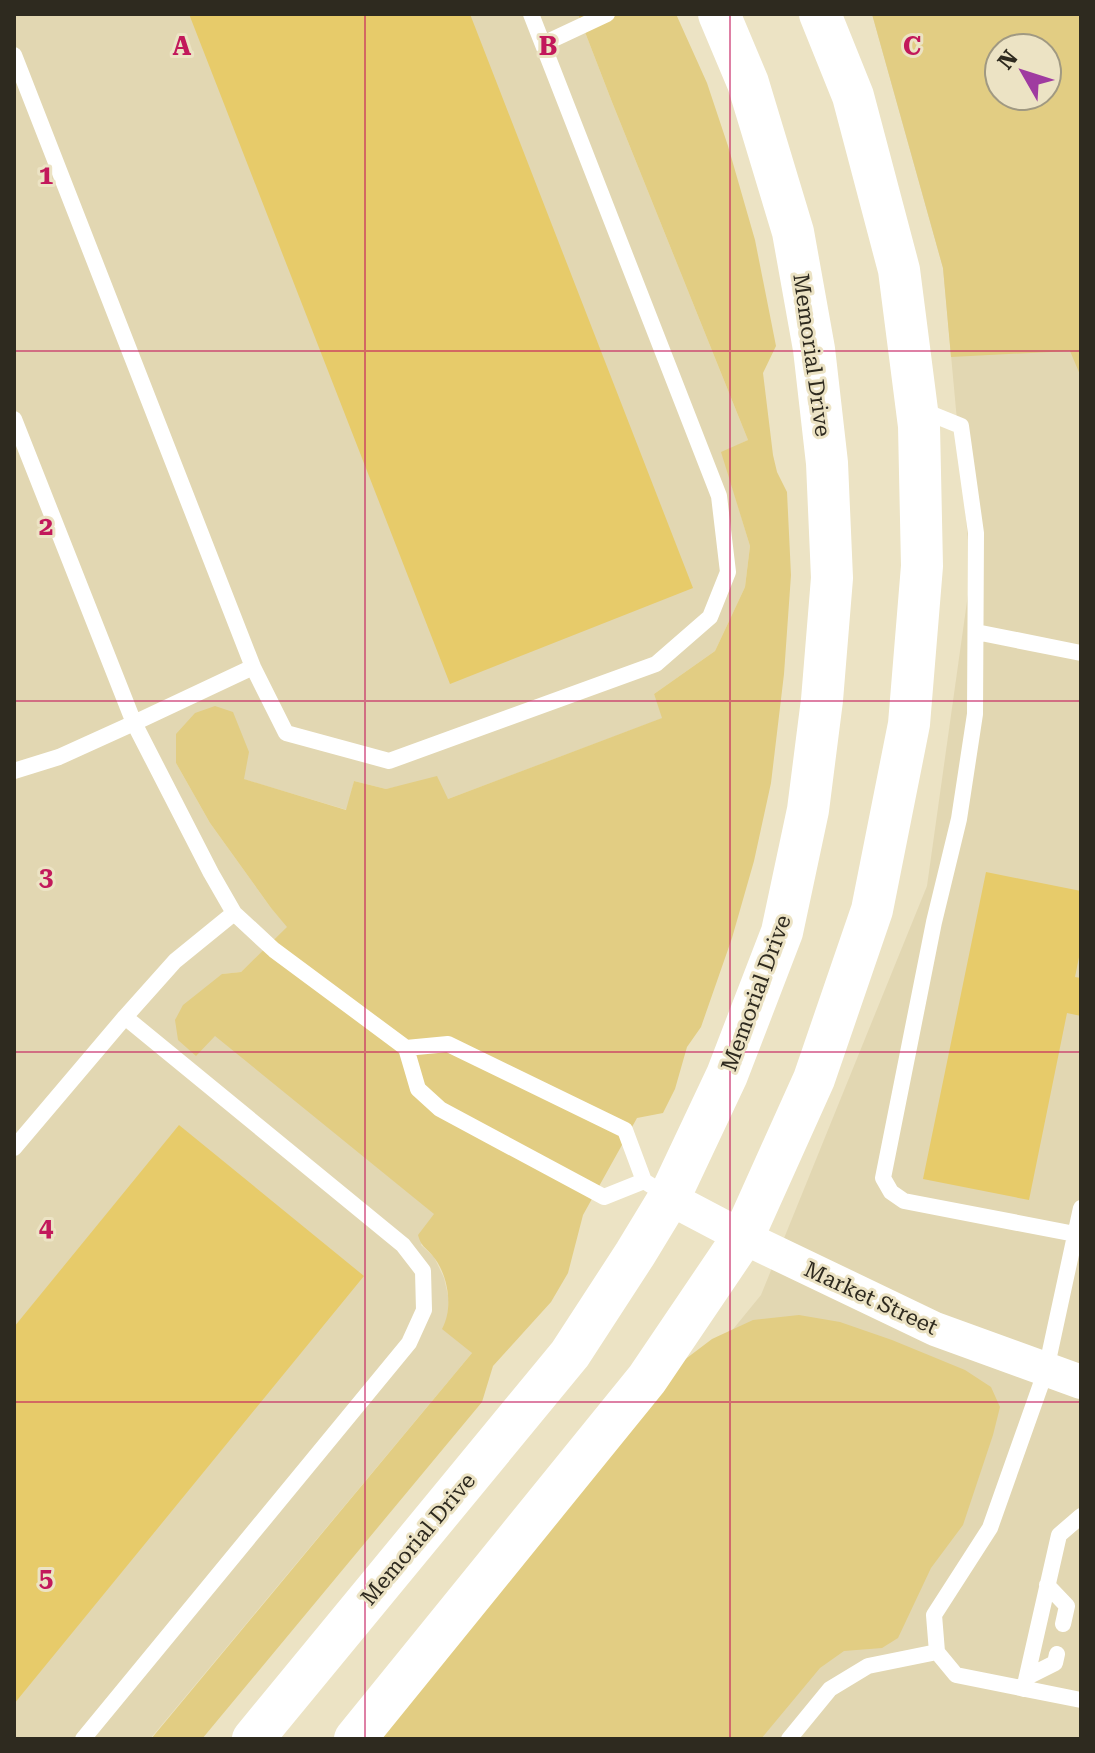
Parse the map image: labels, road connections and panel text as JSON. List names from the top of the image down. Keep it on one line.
{"streets":{"street":["Memorial Drive","Market Street"]},"crossings":[["Memorial Drive","Market Street"]],"north":"top left","grid":{"columns":["A","B","C"],"rows":["1","2","3","4","5"]}}
